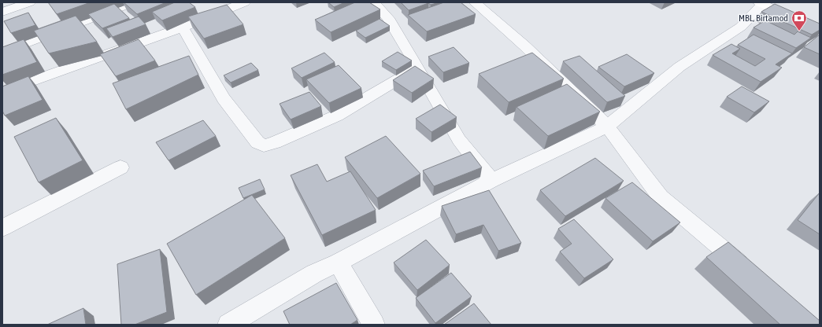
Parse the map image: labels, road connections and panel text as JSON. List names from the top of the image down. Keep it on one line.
{"places":{"bank":["MBL, Birtamod"]}}
